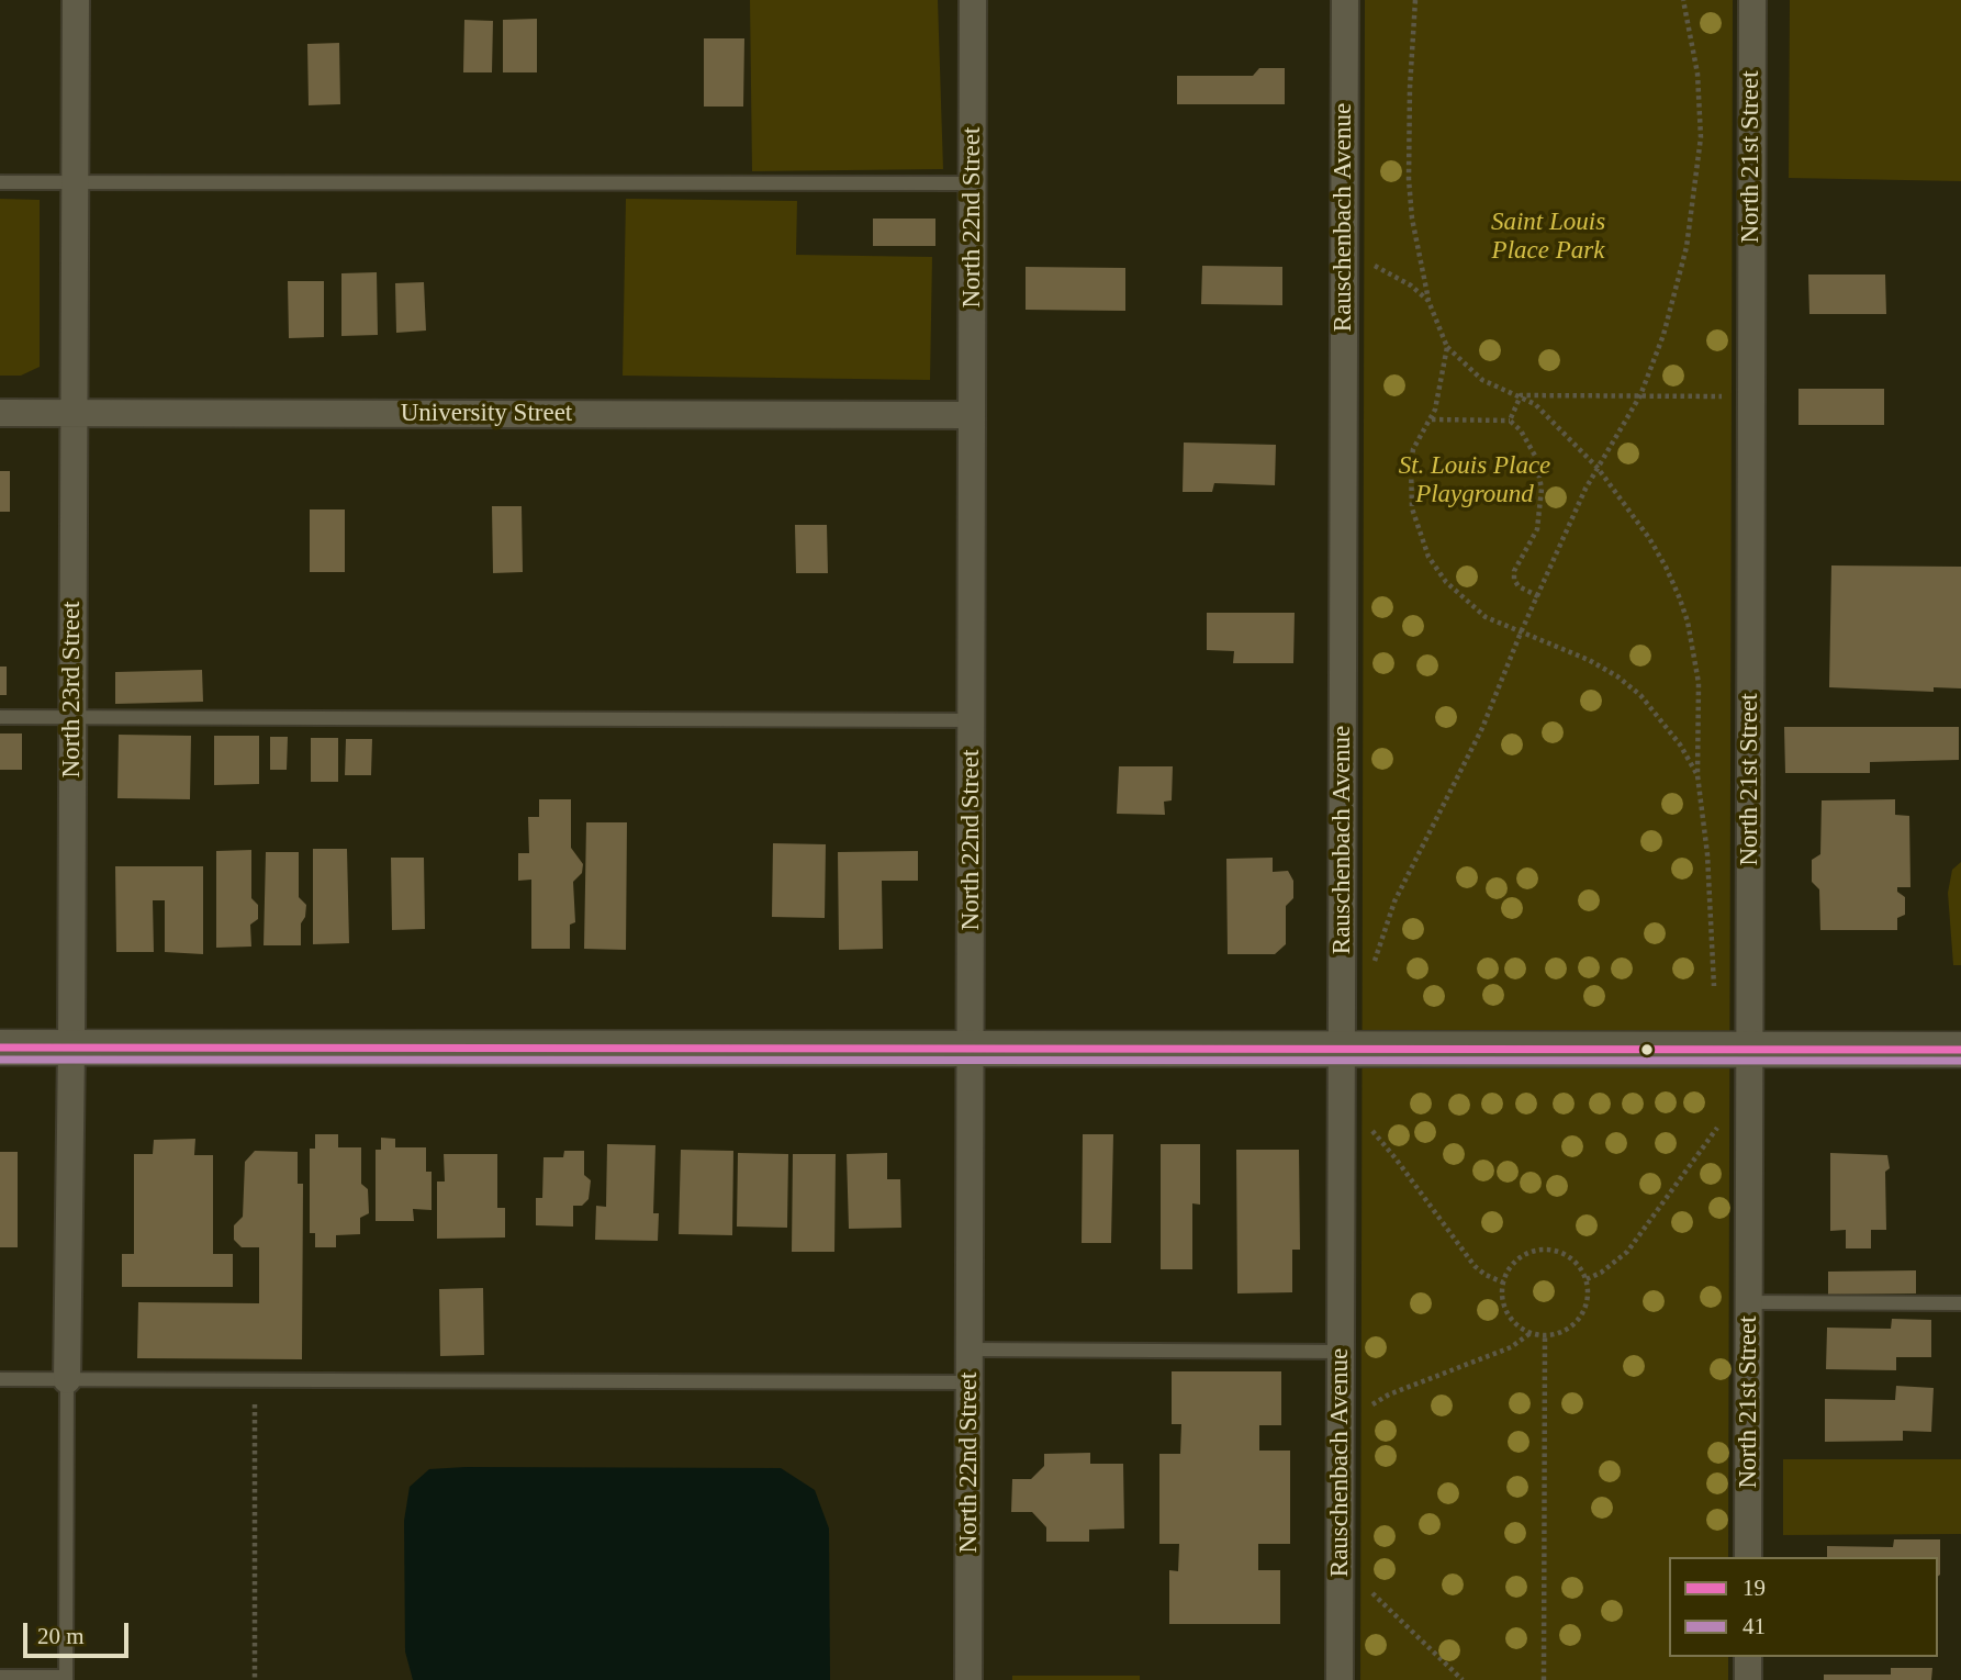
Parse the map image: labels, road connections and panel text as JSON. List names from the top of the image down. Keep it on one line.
{"streets":{"street":["North 21st Street","North 22nd Street","Rauschenbach Avenue","University Street","North 23rd Street"]},"crossings":[["North 22nd Street","University Street"],["University Street","North 23rd Street"]],"parks":["Saint Louis Place Park","St. Louis Place Playground"],"lines":["transit line 19","transit line 41"],"legend":["19","41"],"scale_bar":"20 m"}
